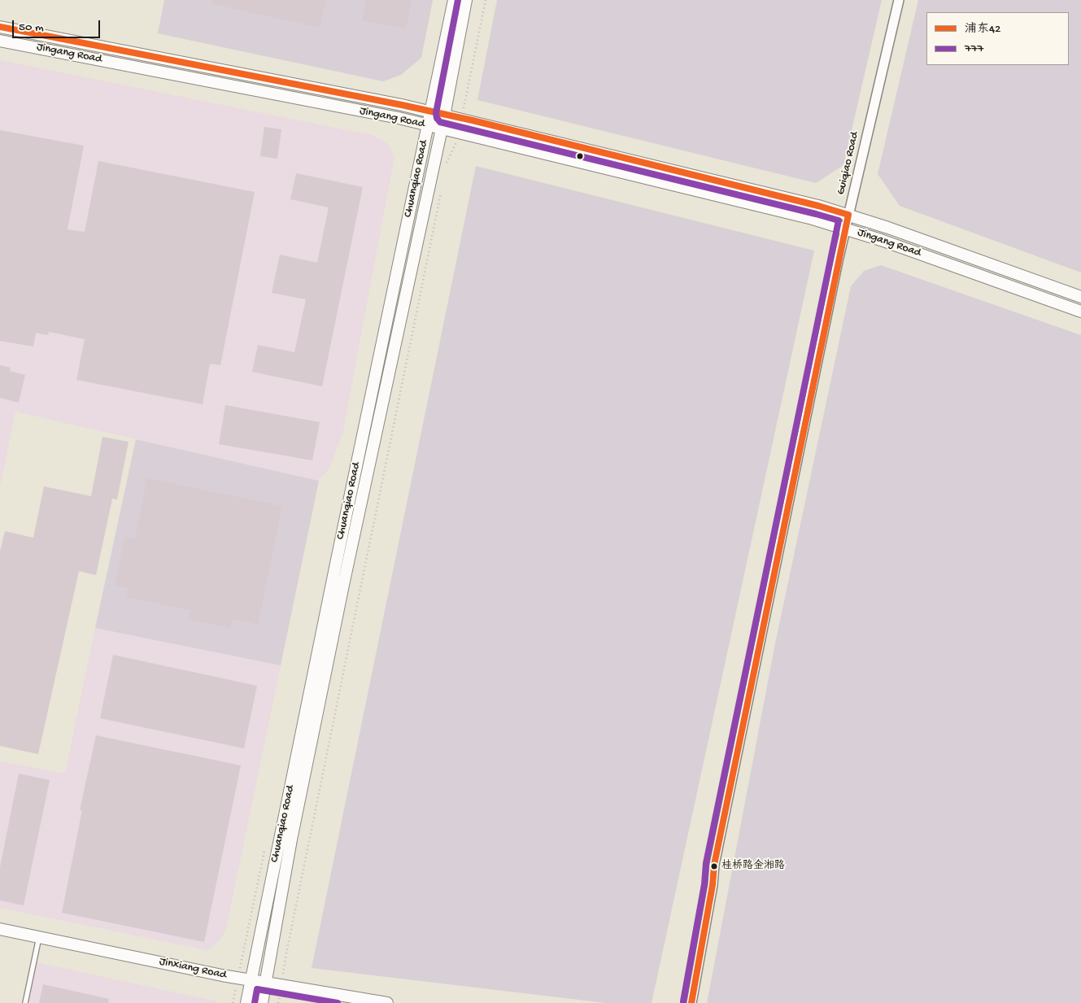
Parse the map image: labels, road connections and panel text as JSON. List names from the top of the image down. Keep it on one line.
{"streets":{"street":["Jingang Road","Guiqiao Road","Chuanqiao Road","Jinxiang Road"]},"crossings":[["Jingang Road","Guiqiao Road"],["Jingang Road","Chuanqiao Road"],["Chuanqiao Road","Jinxiang Road"]],"places":["桂桥路金湘路"],"lines":["transit line 777","transit line 浦东42"],"legend":["浦东42","777"],"scale_bar":"50 m"}
